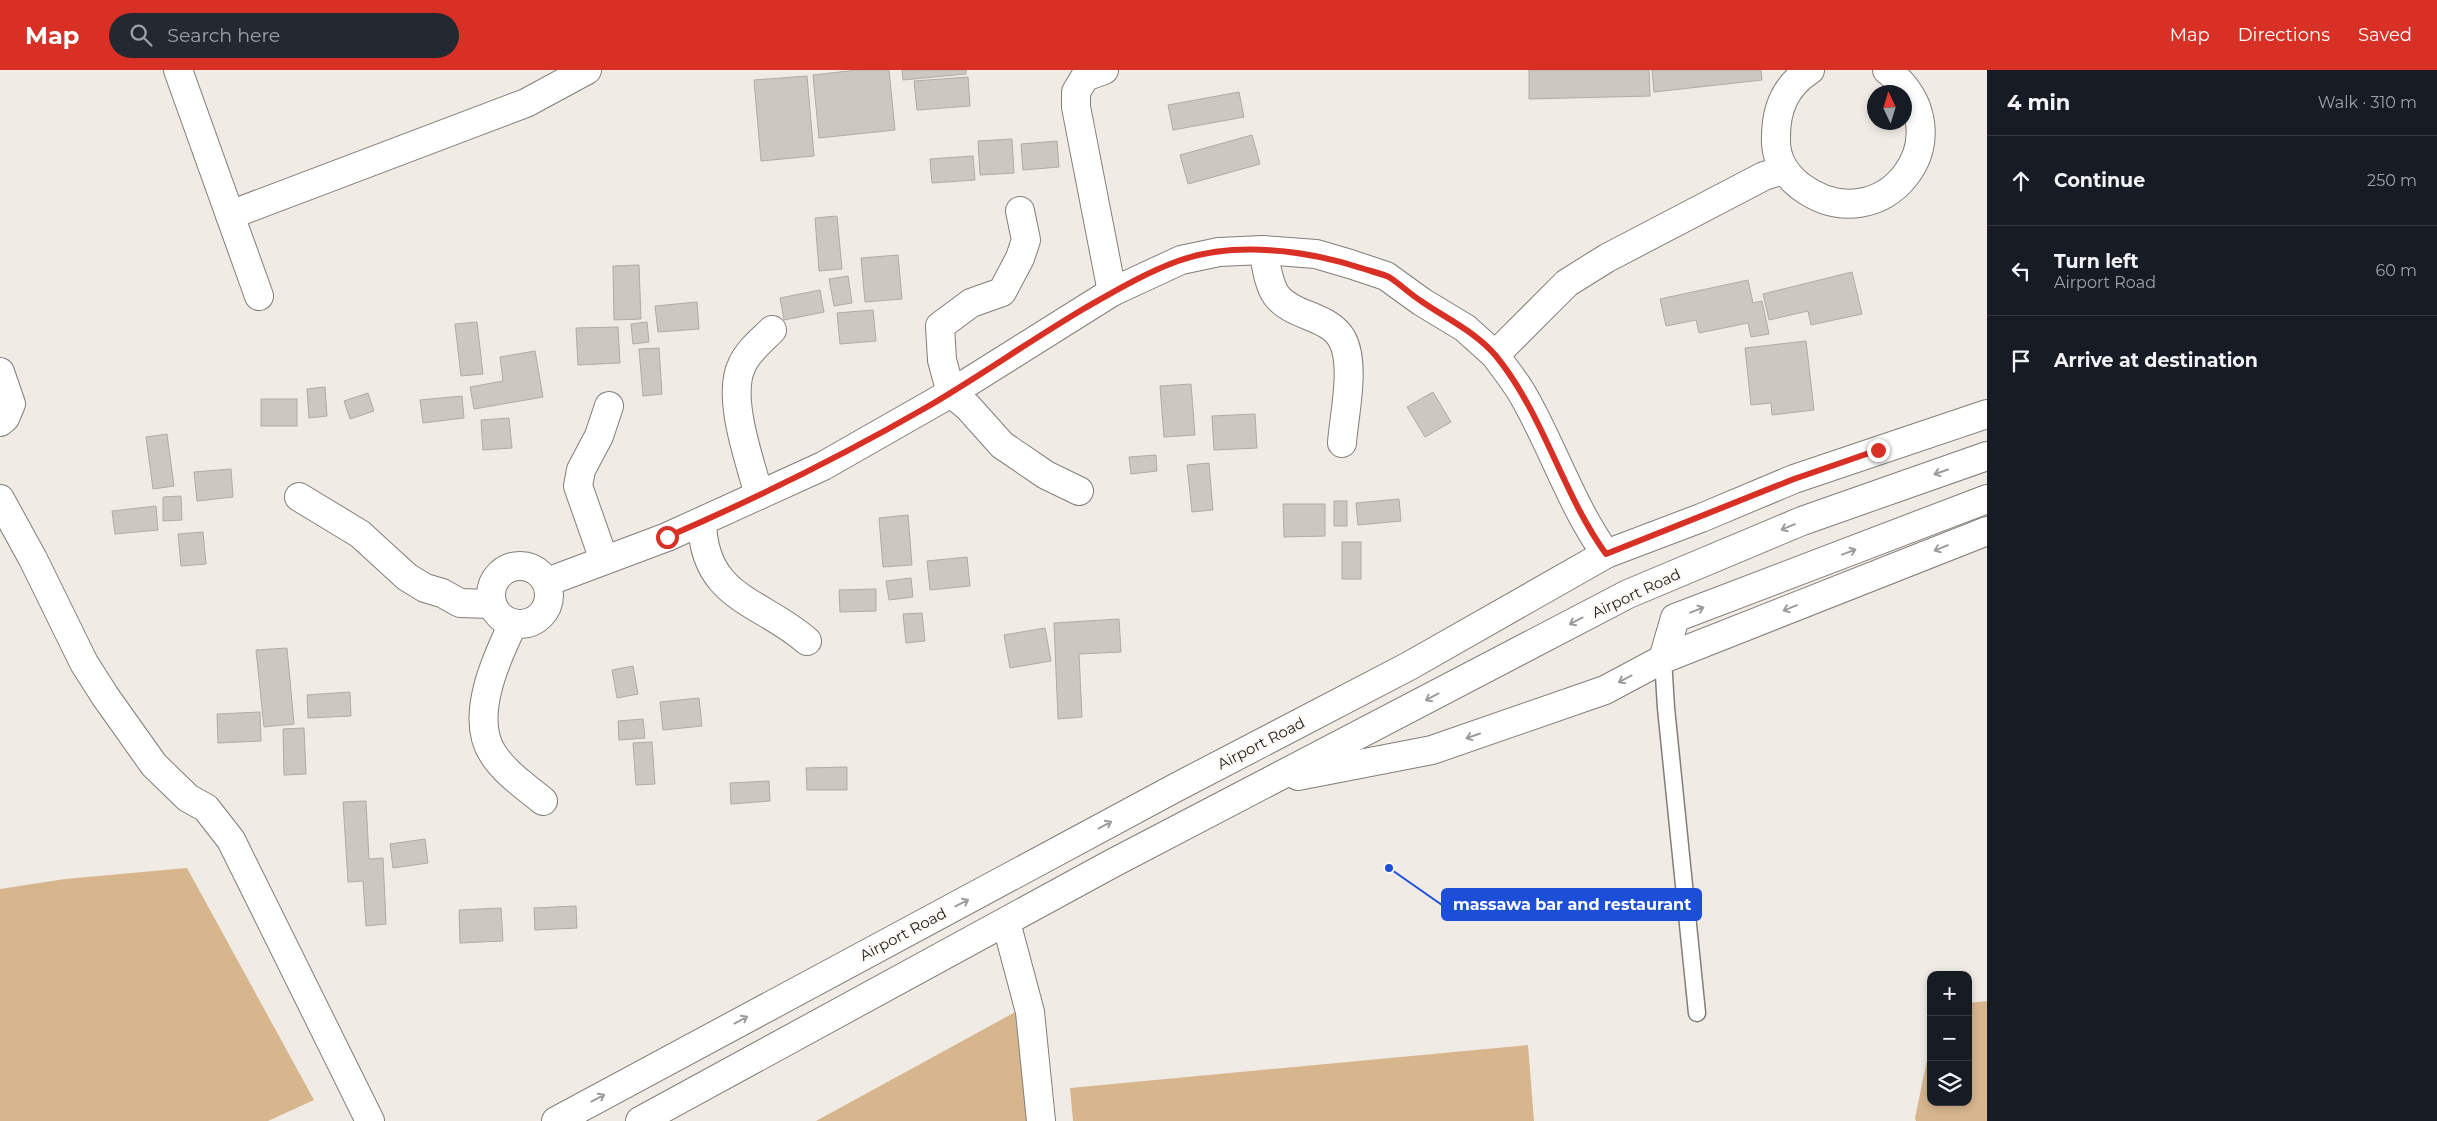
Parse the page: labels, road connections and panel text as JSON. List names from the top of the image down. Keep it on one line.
{"streets":{"street":["Airport Road"]},"places":["massawa bar and restaurant"],"north":"top","page":{"header":"Map","search":"Search here","nav":["Map","Directions","Saved"],"heading":["4 min","Walk · 310 m"],"list":[["Continue","250 m"],["Turn left","Airport Road","60 m"],"Arrive at destination"],"map_buttons":["+","−"]}}
